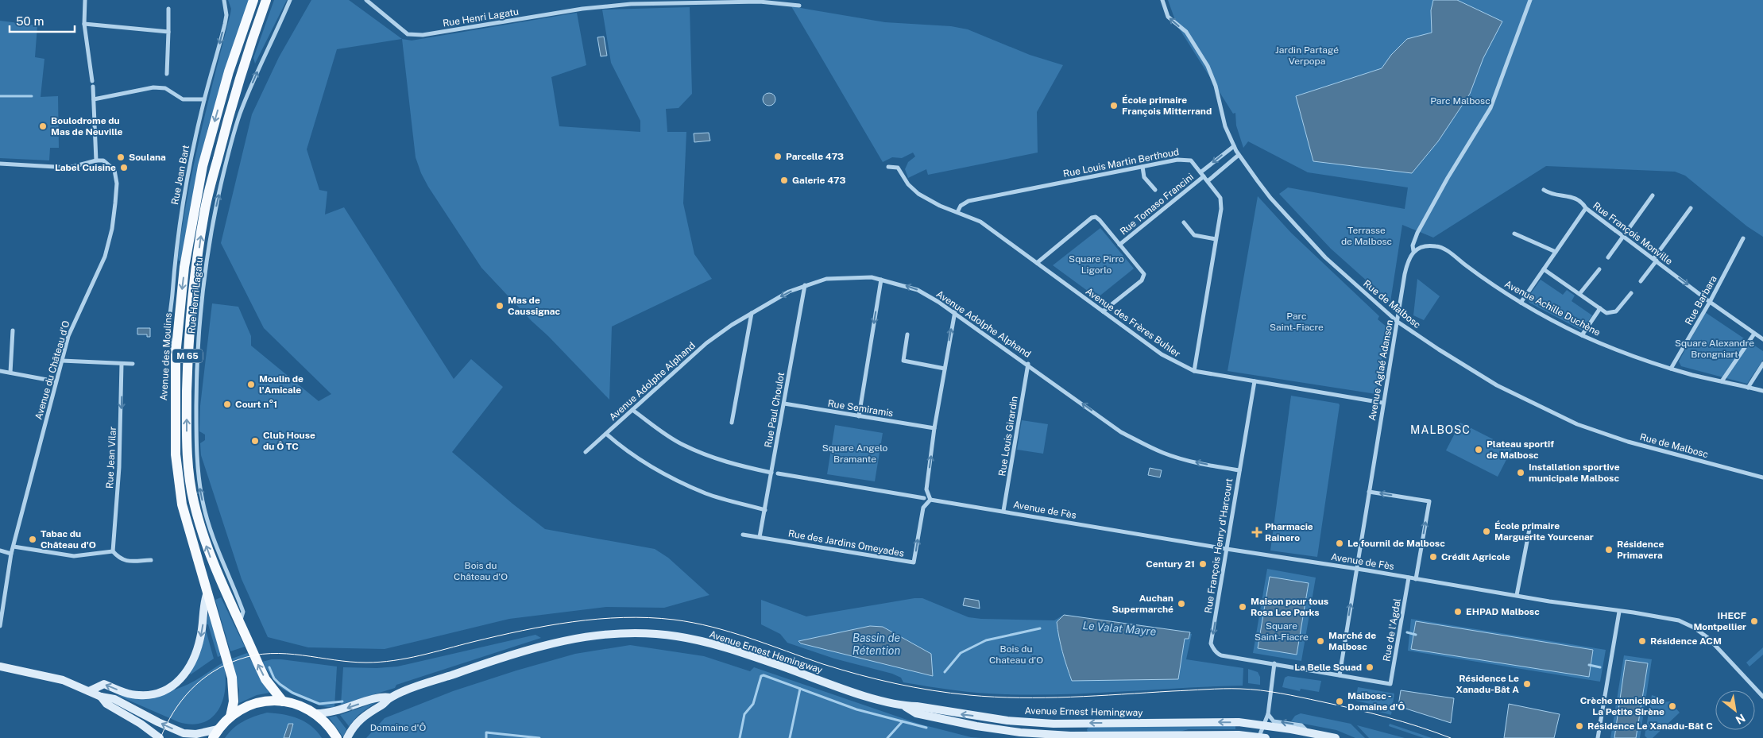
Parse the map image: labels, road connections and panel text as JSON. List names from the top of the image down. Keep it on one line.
{"streets":{"main road":["M 65","Avenue des Moulins","Avenue Ernest Hemingway"],"street":["Rue Henri Lagatu","Rue Louis Martin Berthoud","Rue Jean Bart","Rue Tomaso Francini","Rue François Monville","Rue Barbara","Rue de Malbosc","Avenue Achille Duchène","Avenue des Frères Buhler","Avenue Adolphe Alphand","Avenue du Château d'O","Avenue Aglaé Adanson","Rue Semiramis","Rue Paul Choulot","Rue Louis Girardin","Rue Jean Vilar","Avenue de Fès","Rue des Jardins Omeyades","Rue François Henry d'Harcourt","Rue de l'Agdal"]},"crossings":[["Rue Henri Lagatu","M 65"],["Rue Louis Martin Berthoud","Rue Tomaso Francini"],["Rue Louis Martin Berthoud","Avenue des Frères Buhler"],["Rue Jean Bart","Avenue des Moulins"],["Rue Tomaso Francini","Rue de Malbosc"],["Rue François Monville","Rue Barbara"],["Rue François Monville","Avenue Achille Duchène"],["Rue Barbara","Avenue Achille Duchène"],["Rue de Malbosc","Avenue Aglaé Adanson"],["Avenue Achille Duchène","Avenue Aglaé Adanson"],["Avenue des Frères Buhler","Avenue Aglaé Adanson"],["Avenue des Frères Buhler","Rue François Henry d'Harcourt"],["Avenue Adolphe Alphand","Rue Paul Choulot"],["Avenue Adolphe Alphand","Rue Louis Girardin"],["Avenue Adolphe Alphand","Rue François Henry d'Harcourt"],["Avenue Aglaé Adanson","Avenue de Fès"],["Avenue Aglaé Adanson","Rue de l'Agdal"],["Rue Semiramis","Rue Paul Choulot"],["Rue Paul Choulot","Rue des Jardins Omeyades"],["Rue Louis Girardin","Avenue de Fès"],["Avenue de Fès","Rue des Jardins Omeyades"],["Avenue de Fès","Rue François Henry d'Harcourt"],["Avenue de Fès","Rue de l'Agdal"],["Rue François Henry d'Harcourt","Avenue Ernest Hemingway"]],"one_way":["Rue Henri Lagatu","Avenue Adolphe Alphand","Rue Jean Vilar"],"districts":["MALBOSC"],"water":["Le Valat Mayre","Bassin de Rétention"],"parks":["Jardin Partagé Verpopa","Parc Malbosc","Terrasse de Malbosc","Square Pirro Ligorlo","Parc Saint-Fiacre","Square Alexandre Brongniart","Square Angelo Bramante","Bois du Château d'O","Square Saint-Fiacre","Bois du Chateau d'O","Domaine d'Ô"],"places":{"other":["École primaire François Mitterrand","Boulodrome du Mas de Neuville","Parcelle 473","Soulana","Label Cuisine","Galerie 473","Mas de Caussignac","Moulin de l'Amicale","Court n°1","Club House du Ô TC","Plateau sportif de Malbosc","Installation sportive municipale Malbosc","École primaire Marguerite Yourcenar","Tabac du Château d'O","Le fournil de Malbosc","Résidence Primavera","Crédit Agricole","Century 21","Auchan Supermarché","Maison pour tous Rosa Lee Parks","EHPAD Malbosc","IHECF Montpellier","Marché de Malbosc","Résidence ACM","La Belle Souad","Résidence Le Xanadu-Bât A","Malbosc - Domaine d'Ô","Crèche municipale La Petite Sirène","Résidence Le Xanadu-Bât C"],"health":["Pharmacie Rainero"]},"scale_bar":"50 m","north":"bottom right"}
